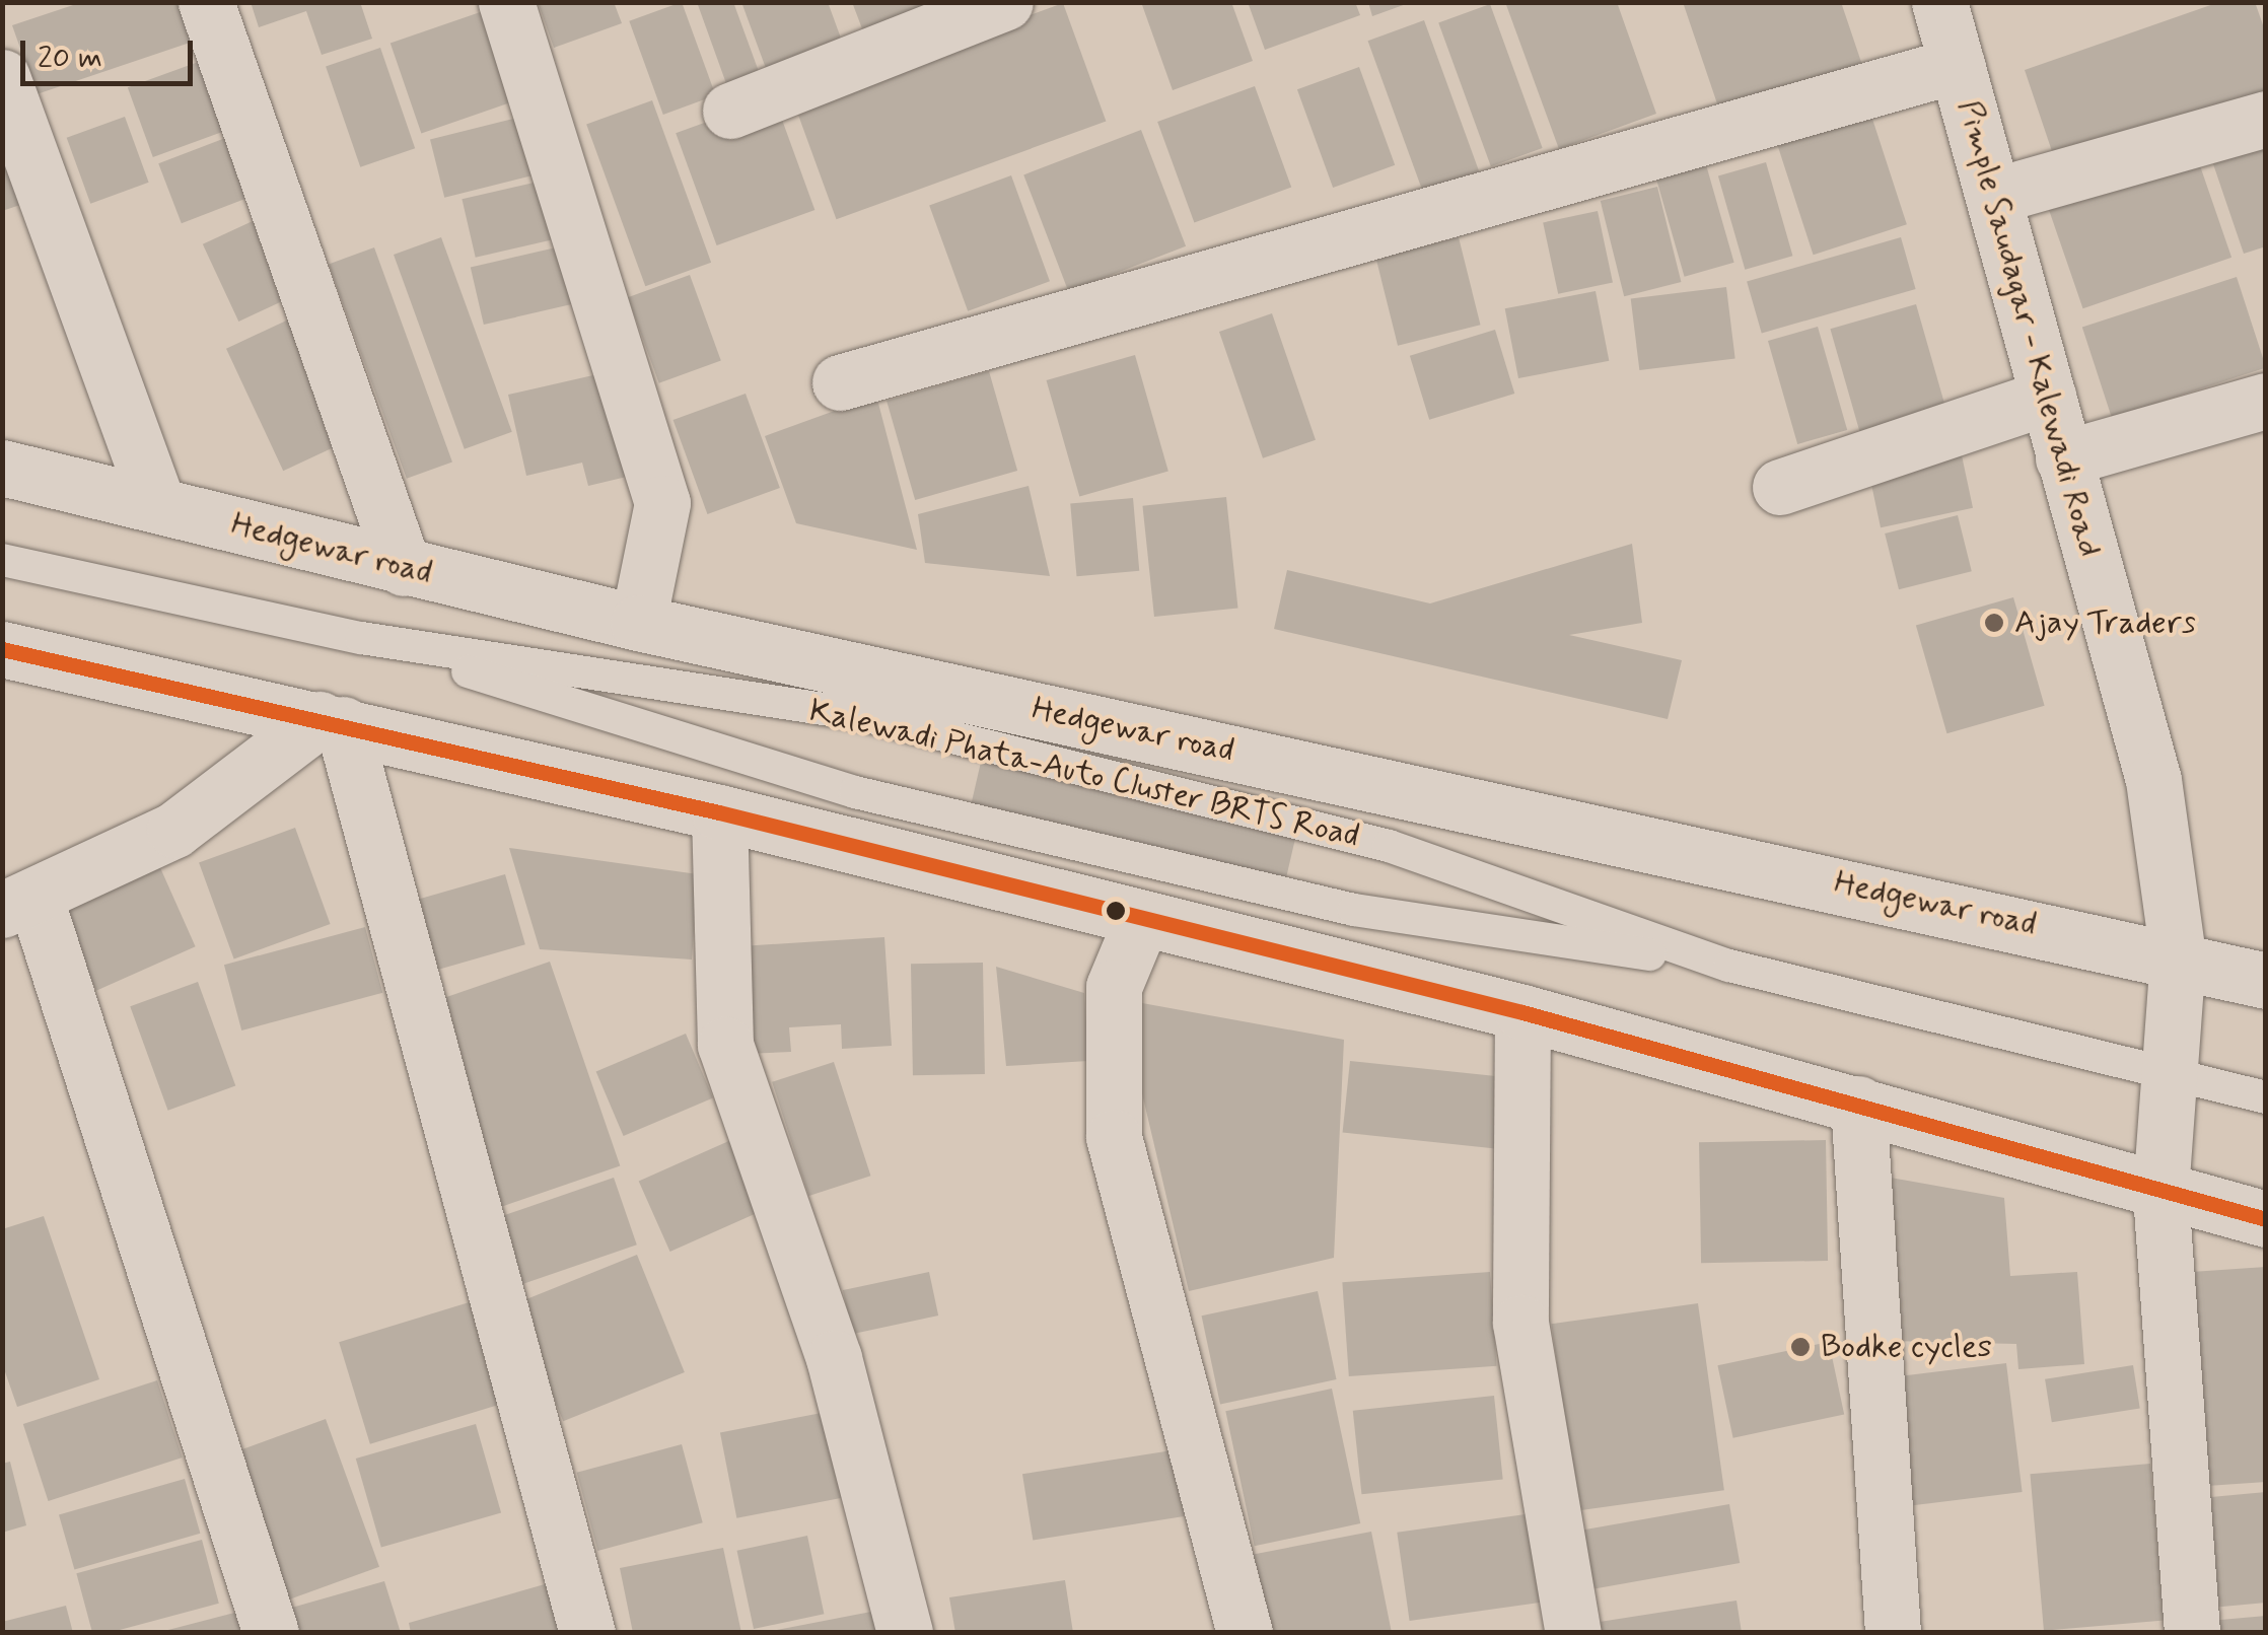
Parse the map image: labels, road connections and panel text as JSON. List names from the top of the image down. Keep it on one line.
{"streets":{"street":["Pimple Saudagar - Kalewadi Road","Hedgewar road"],"lane":["Kalewadi Phata-Auto Cluster BRTS Road"]},"crossings":[["Pimple Saudagar - Kalewadi Road","Hedgewar road"],["Pimple Saudagar - Kalewadi Road","Kalewadi Phata-Auto Cluster BRTS Road"]],"places":["Ajay Traders","Bodke cycles"],"lines":["transit line 20"],"scale_bar":"20 m"}
